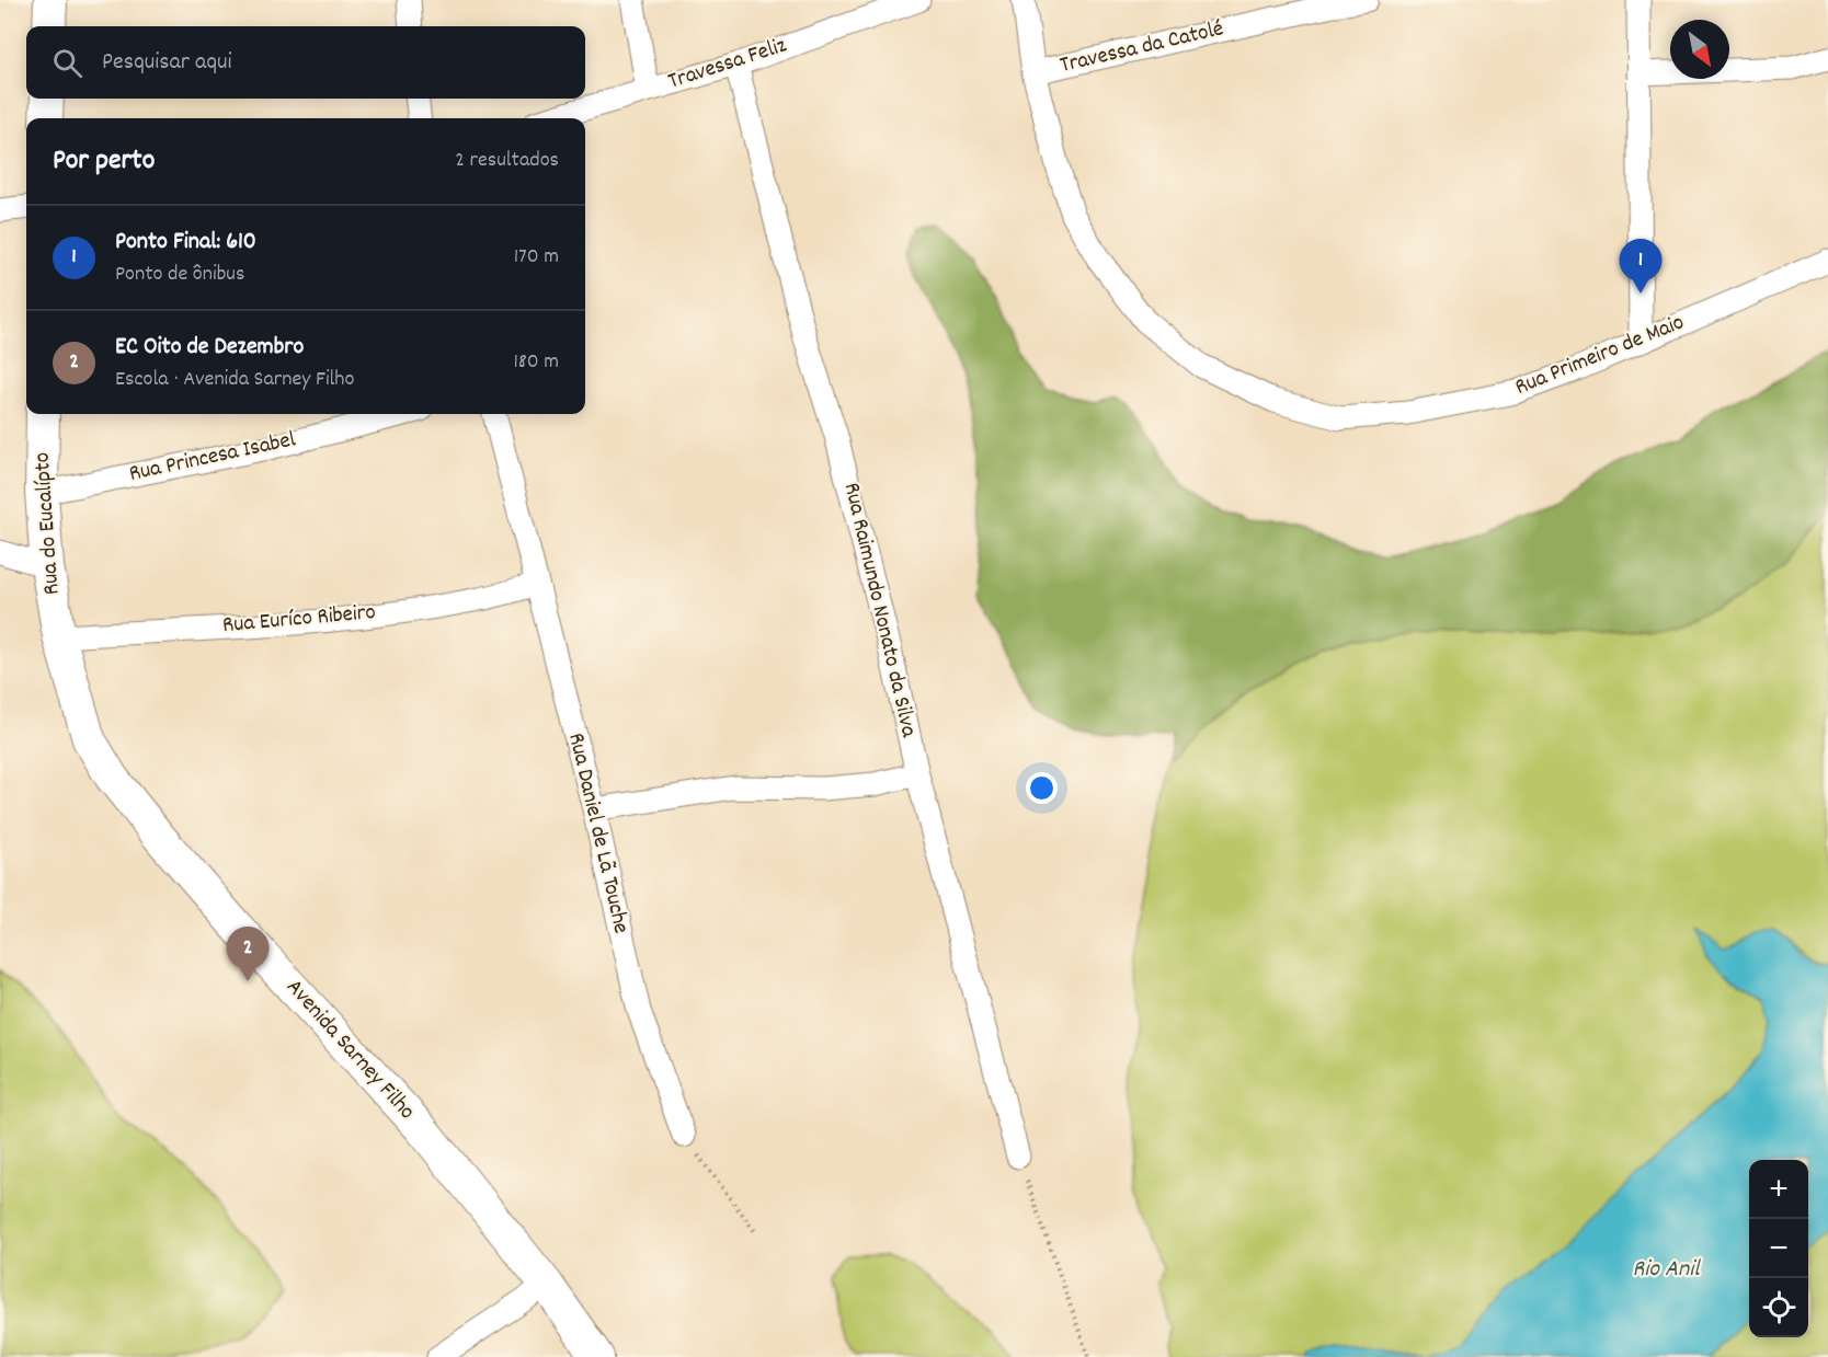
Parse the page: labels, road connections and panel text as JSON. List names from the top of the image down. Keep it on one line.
{"streets":{"street":["Travessa da Catolé","Travessa Feliz","Rua Primeiro de Maio","Rua Princesa Isabel","Rua do Eucalípto","Rua Raimundo Nonato da Silva","Rua Euríco Ribeiro","Rua Daniel de Lã Touche","Avenida Sarney Filho"]},"crossings":[["Travessa da Catolé","Rua Primeiro de Maio"],["Travessa Feliz","Rua Raimundo Nonato da Silva"],["Rua Princesa Isabel","Rua do Eucalípto"],["Rua do Eucalípto","Rua Euríco Ribeiro"],["Rua do Eucalípto","Avenida Sarney Filho"],["Rua Euríco Ribeiro","Rua Daniel de Lã Touche"],["Rua Euríco Ribeiro","Avenida Sarney Filho"]],"water":["Rio Anil"],"north":"bottom right","page":{"search":"Pesquisar aqui","heading":["Por perto","2 resultados"],"list":[{"mark":"1","name":"Ponto Final: 610","note":"Ponto de ônibus","value":"170 m"},{"mark":"2","name":"EC Oito de Dezembro","note":"Escola · Avenida Sarney Filho","value":"180 m"}],"pins":["1","2"],"map_buttons":["+","−"]}}
